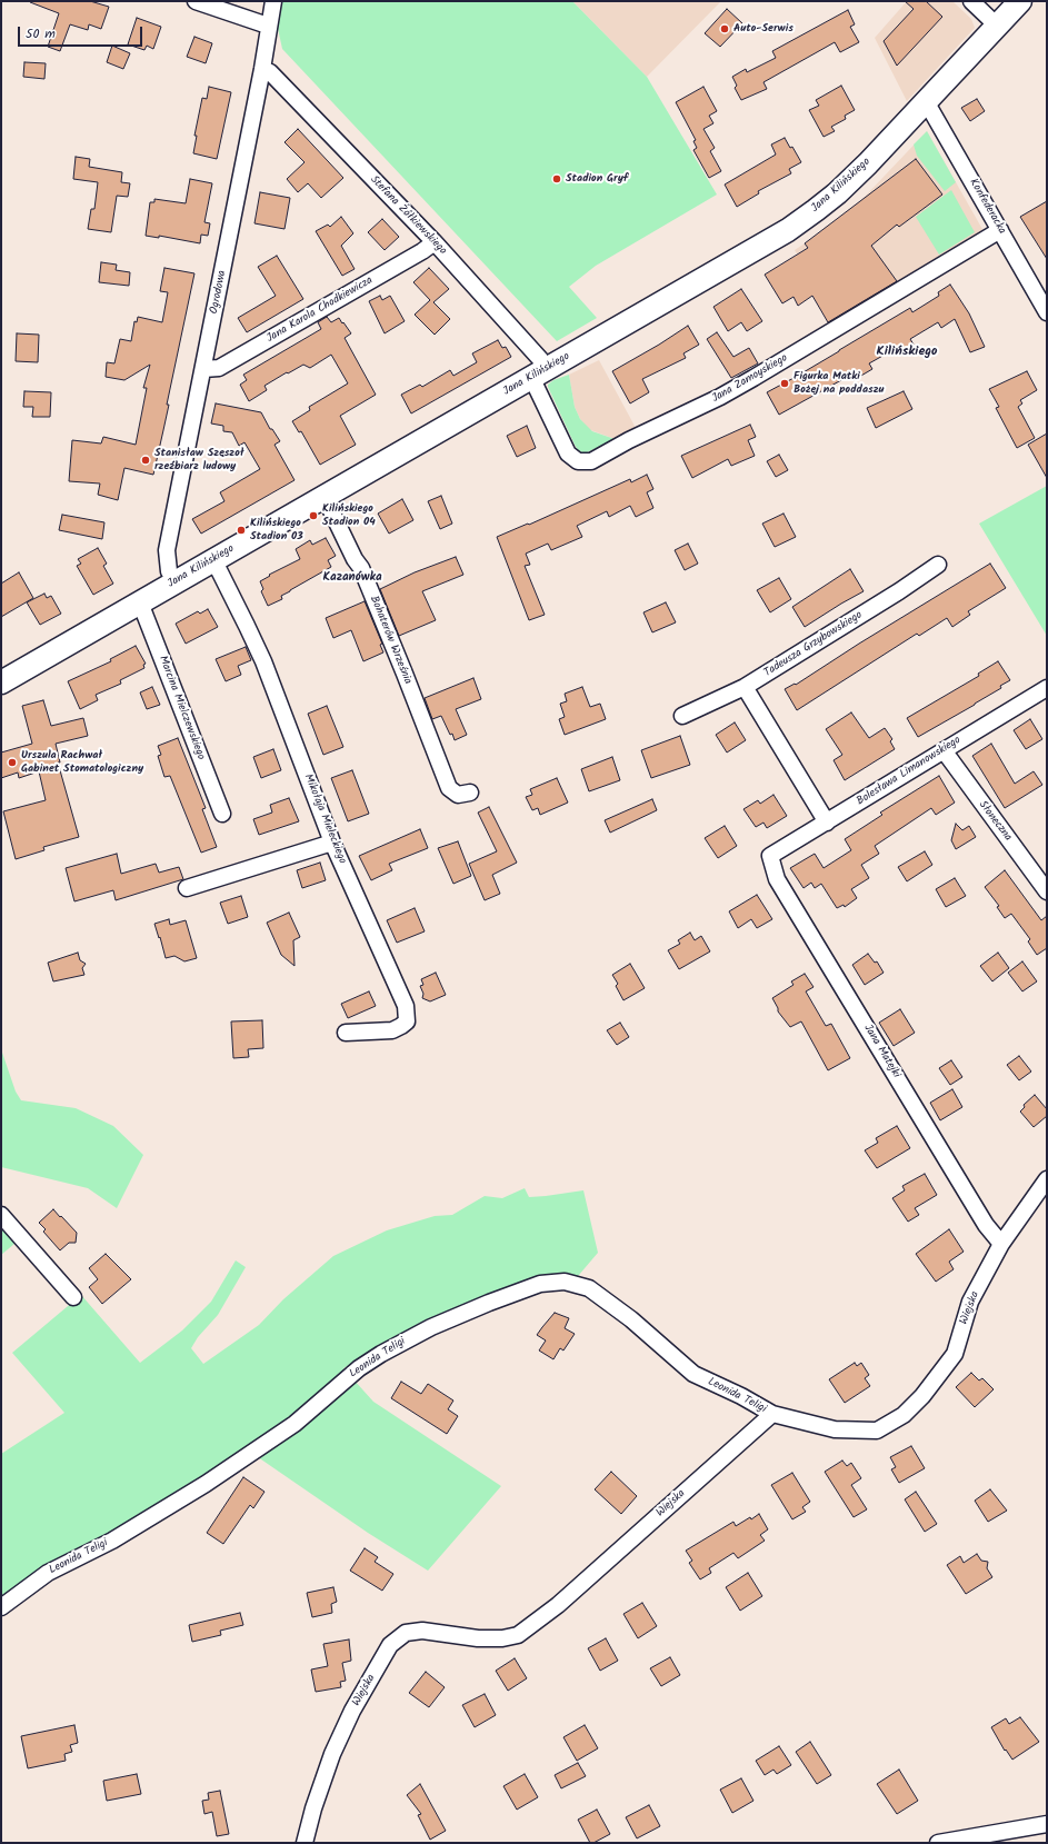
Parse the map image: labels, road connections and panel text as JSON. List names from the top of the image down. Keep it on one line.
{"streets":{"street":["Jana Kilińskiego","Konfederacka","Stefana Żółkiewskiego","Ogrodowa","Jana Karola Chodkiewicza","Jana Zamoyskiego","Bohaterów Września","Tadeusza Grzybowskiego","Marcina Mielczewskiego","Bolesława Limanowskiego","Mikołaja Mieleckiego","Słoneczna","Jana Matejki","Wiejska","Leonida Teligi"]},"crossings":[["Jana Kilińskiego","Konfederacka"],["Jana Kilińskiego","Stefana Żółkiewskiego"],["Jana Kilińskiego","Ogrodowa"],["Jana Kilińskiego","Jana Zamoyskiego"],["Jana Kilińskiego","Bohaterów Września"],["Jana Kilińskiego","Marcina Mielczewskiego"],["Jana Kilińskiego","Mikołaja Mieleckiego"],["Konfederacka","Jana Zamoyskiego"],["Stefana Żółkiewskiego","Ogrodowa"],["Stefana Żółkiewskiego","Jana Karola Chodkiewicza"],["Stefana Żółkiewskiego","Jana Zamoyskiego"],["Ogrodowa","Jana Karola Chodkiewicza"],["Bolesława Limanowskiego","Słoneczna"],["Bolesława Limanowskiego","Jana Matejki"],["Jana Matejki","Wiejska"],["Wiejska","Leonida Teligi"]],"districts":["Kilińskiego","Kazanówka"],"places":["Auto-Serwis","Stadion Gryf","Figurka Matki Bożej na poddaszu","Stanisław Szęszoł rzeźbiarz ludowy","Kilińskiego Stadion 04","Kilińskiego Stadion 03","Urszula Rachwał Gabinet Stomatologiczny"],"scale_bar":"50 m"}
